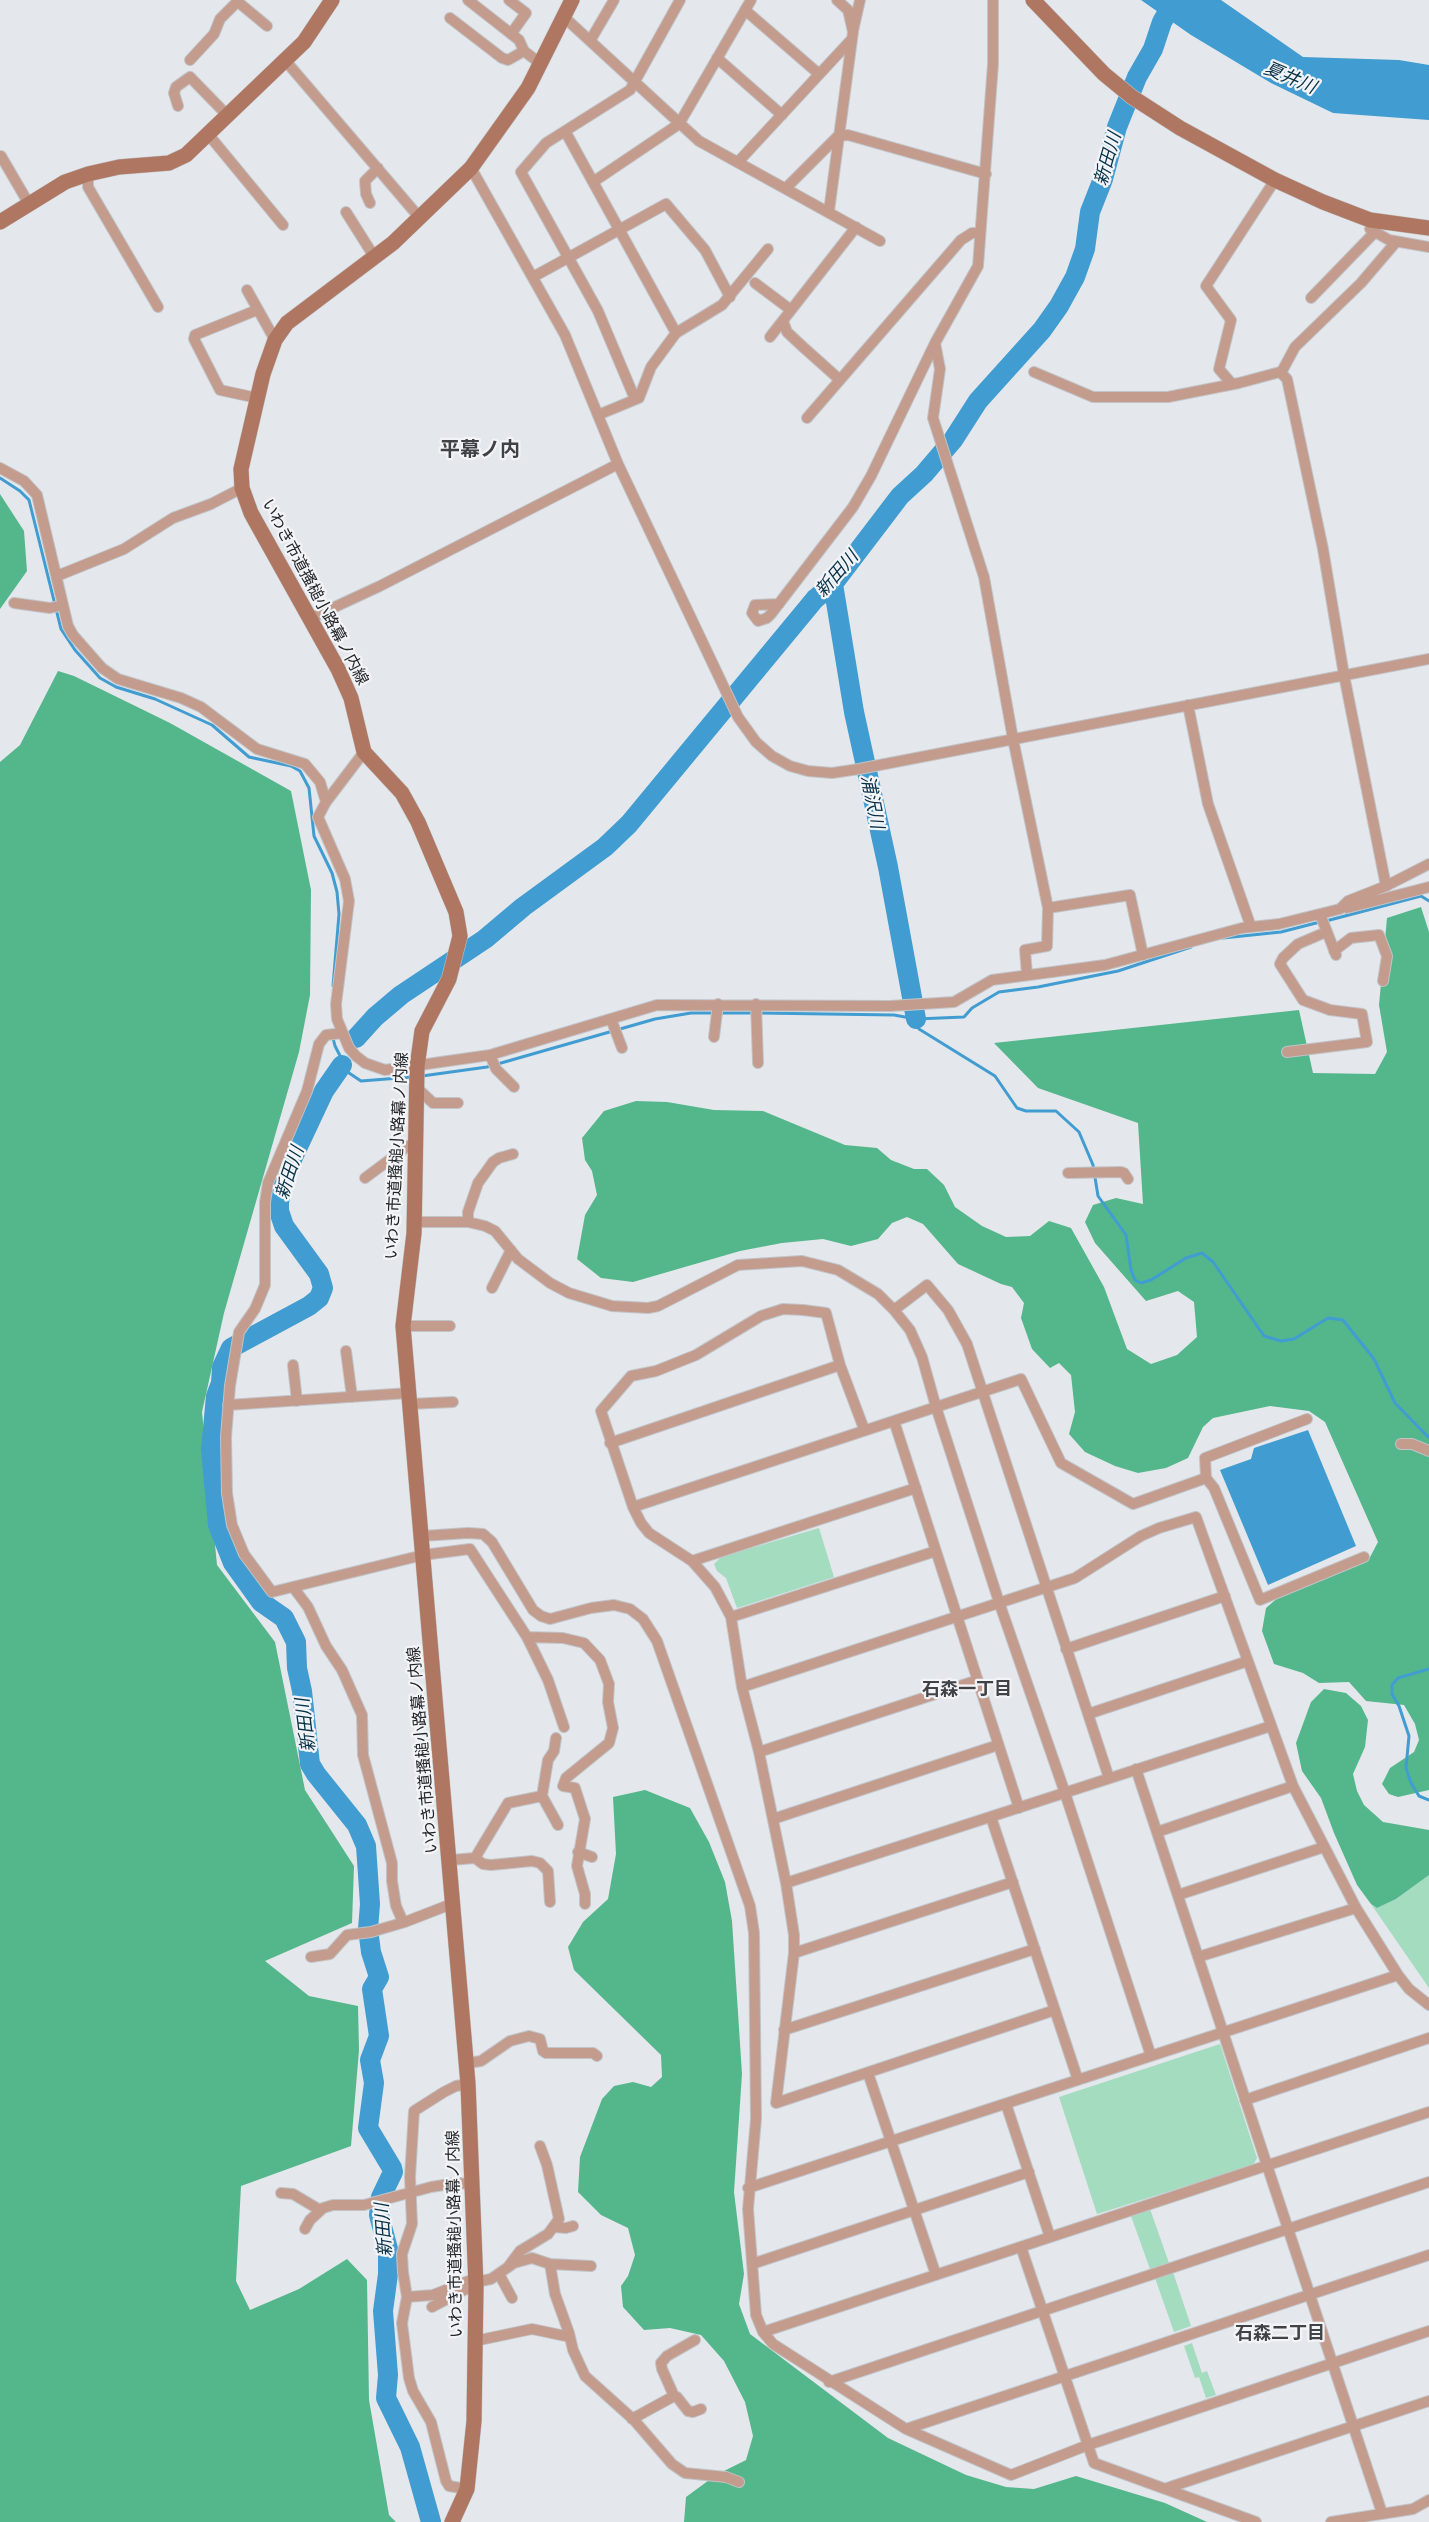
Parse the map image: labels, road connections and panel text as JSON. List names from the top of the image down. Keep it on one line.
{"streets":{"street":["いわき市道搔槌小路幕ノ内線"]},"districts":["平幕ノ内","石森一丁目","石森二丁目"],"water":["夏井川","新田川","浦沢川"]}
